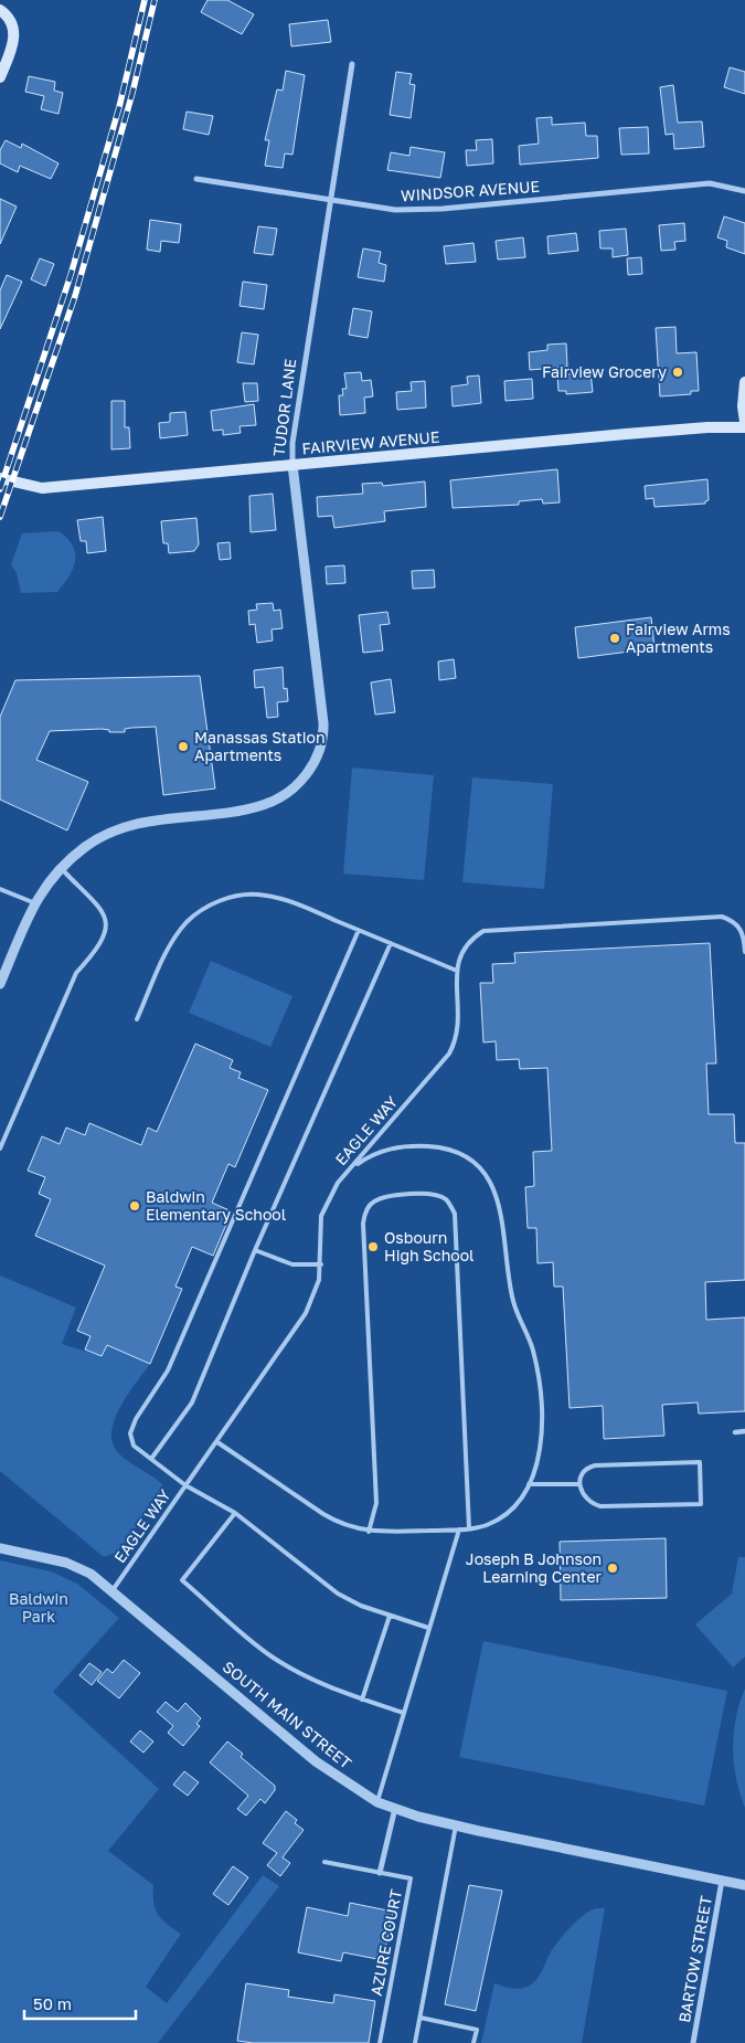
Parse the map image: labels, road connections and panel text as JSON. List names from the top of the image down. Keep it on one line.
{"streets":{"main road":["FAIRVIEW AVENUE"],"street":["WINDSOR AVENUE","TUDOR LANE","SOUTH MAIN STREET","AZURE COURT","BARTOW STREET"],"lane":["EAGLE WAY"]},"crossings":[["WINDSOR AVENUE","TUDOR LANE"],["TUDOR LANE","FAIRVIEW AVENUE"],["EAGLE WAY","SOUTH MAIN STREET"],["SOUTH MAIN STREET","AZURE COURT"],["SOUTH MAIN STREET","BARTOW STREET"]],"parks":["Baldwin Park"],"places":["Fairview Grocery","Fairview Arms Apartments","Manassas Station Apartments","Baldwin Elementary School","Osbourn High School","Joseph B Johnson Learning Center"],"scale_bar":"50 m"}
